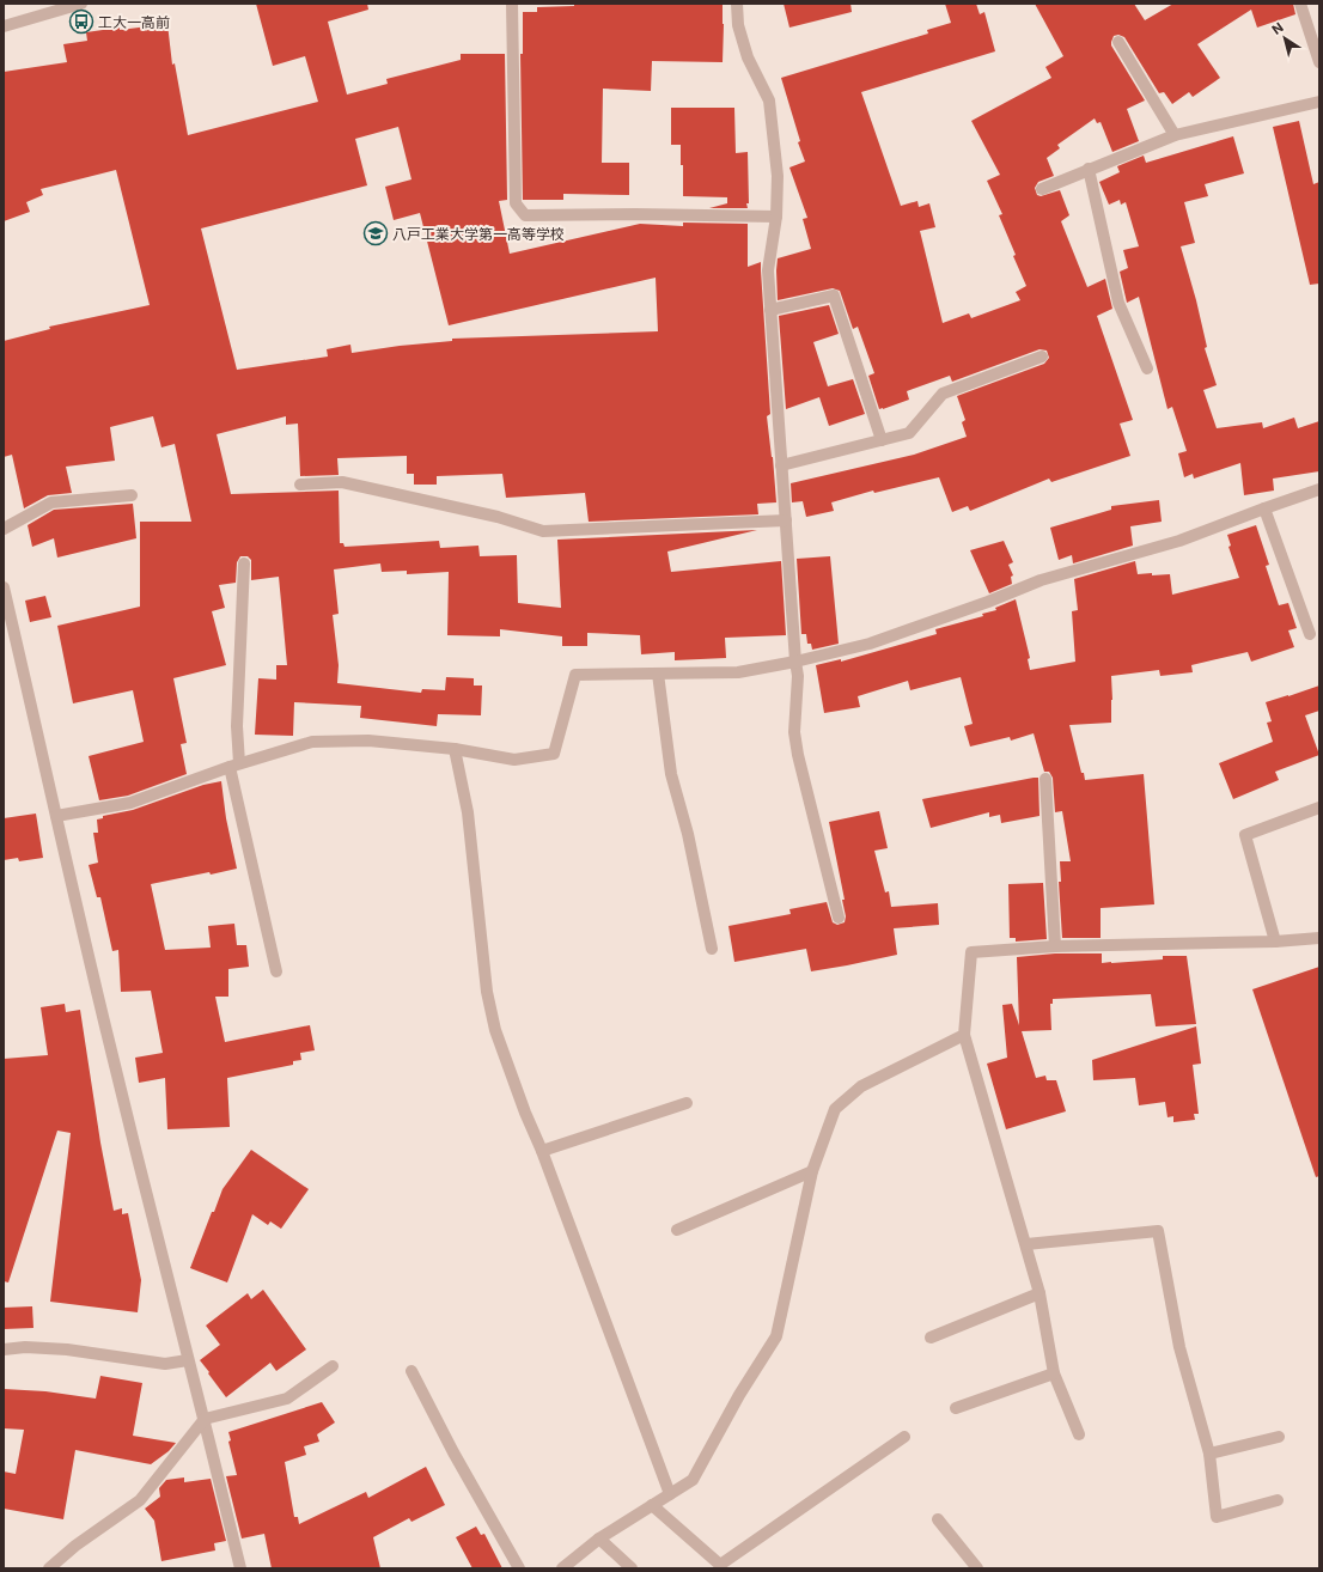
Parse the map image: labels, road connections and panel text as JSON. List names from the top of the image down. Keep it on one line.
{"places":{"bus stop":["工大一高前"],"school or university":["八戸工業大学第一高等学校"]},"north":"top left"}
